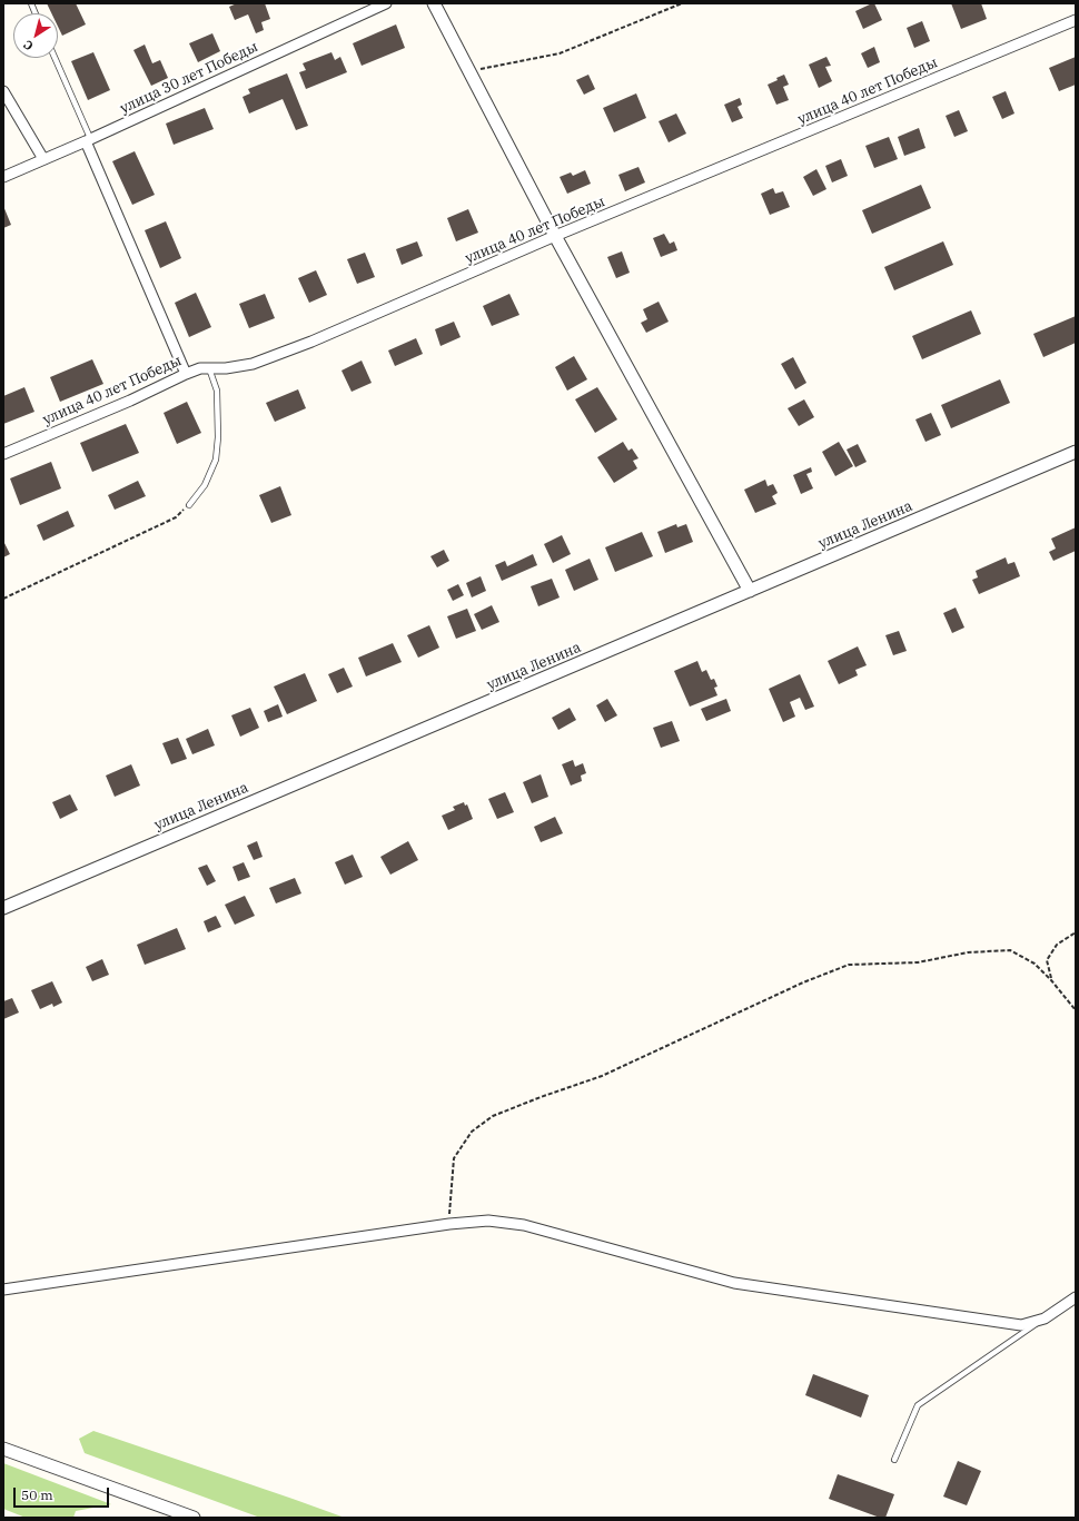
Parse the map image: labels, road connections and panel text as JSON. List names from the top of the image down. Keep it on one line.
{"streets":{"street":["улица 30 лет Победы","улица 40 лет Победы","улица Ленина"]},"scale_bar":"50 m","north":"bottom left"}
